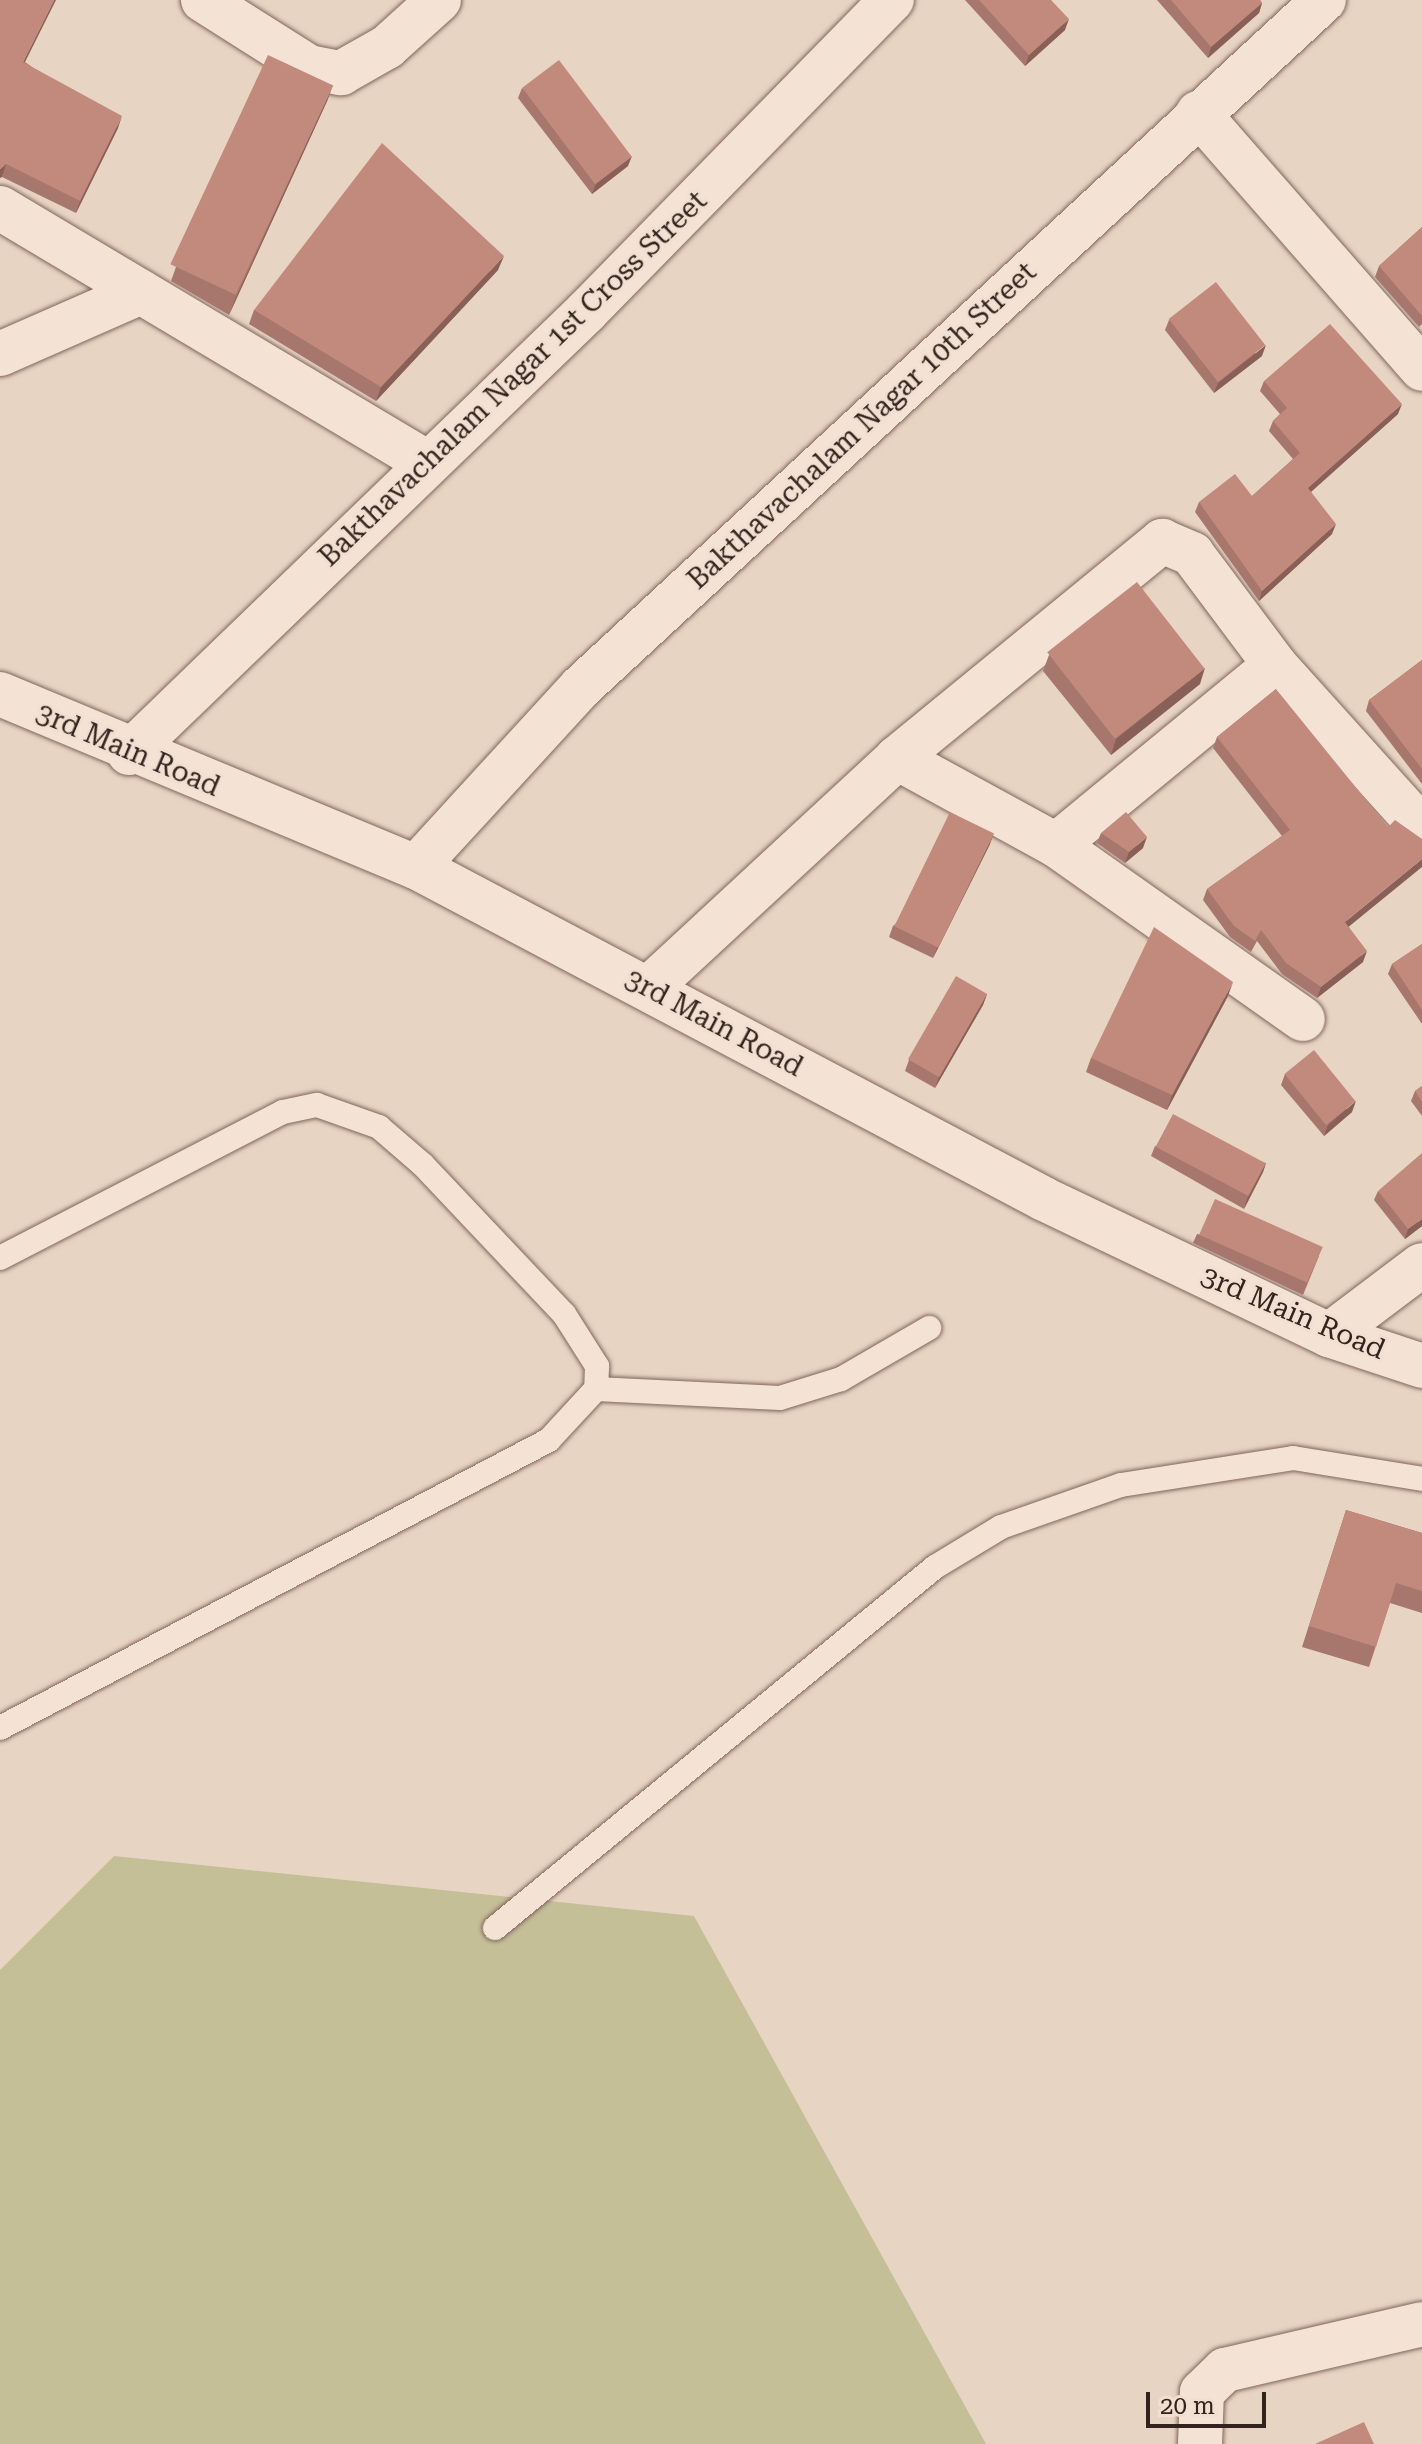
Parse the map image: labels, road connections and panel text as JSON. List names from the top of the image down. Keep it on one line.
{"streets":{"street":["Bakthavachalam Nagar 1st Cross Street","Bakthavachalam Nagar 10th Street","3rd Main Road"]},"crossings":[["Bakthavachalam Nagar 1st Cross Street","3rd Main Road"],["Bakthavachalam Nagar 10th Street","3rd Main Road"]],"scale_bar":"20 m"}
